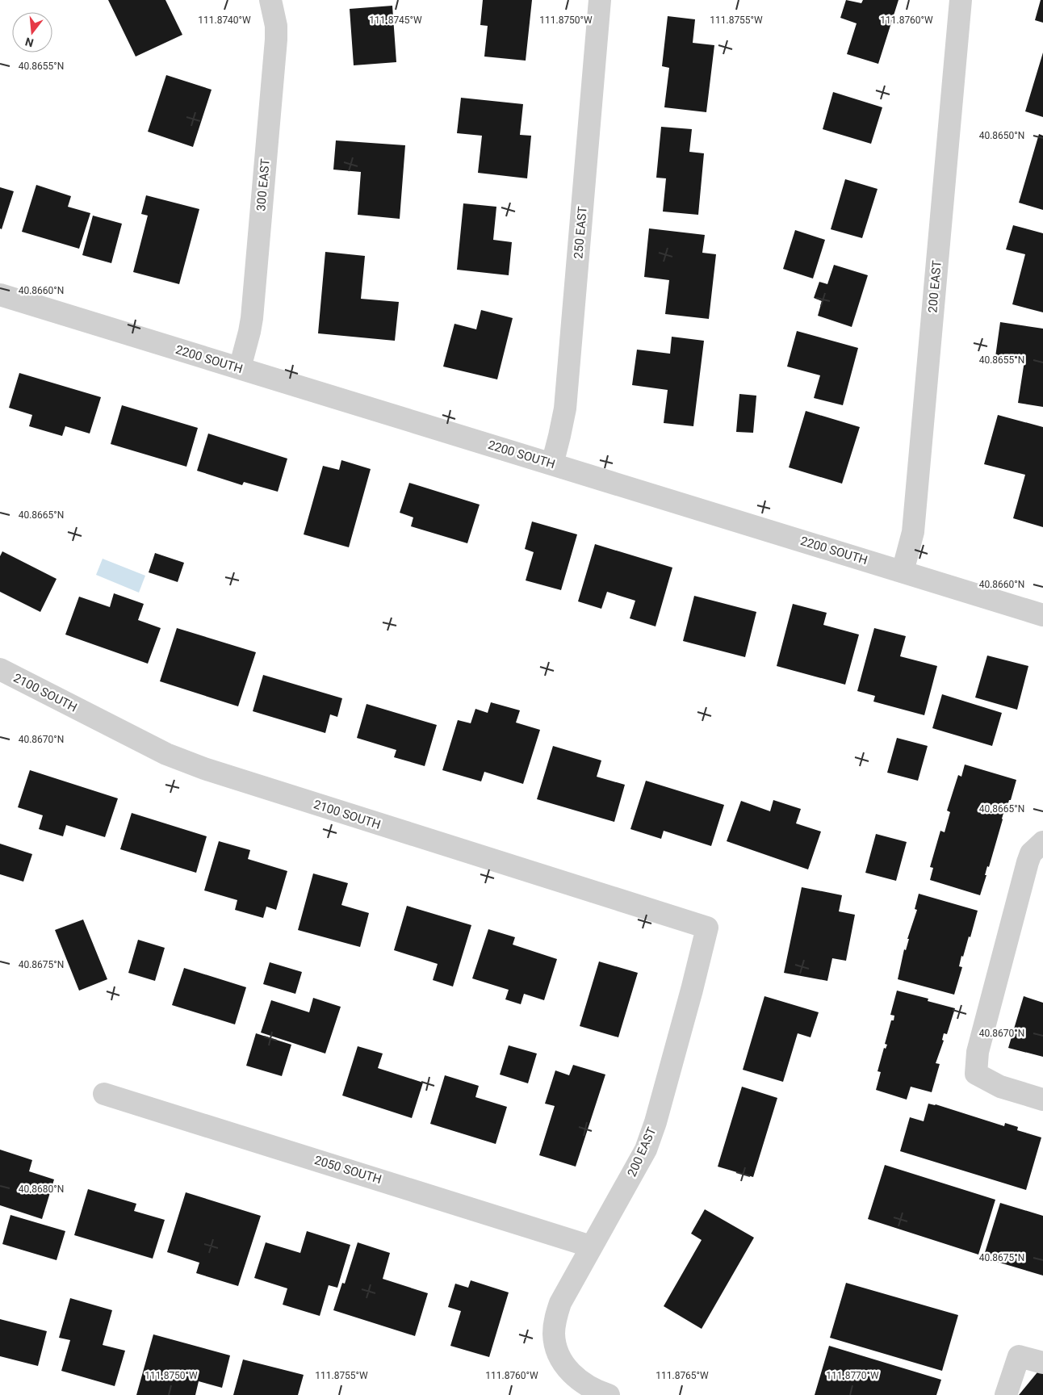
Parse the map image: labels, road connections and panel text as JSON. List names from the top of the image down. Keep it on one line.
{"streets":{"street":["300 EAST","250 EAST","200 EAST","2200 SOUTH","2100 SOUTH","2050 SOUTH"]},"crossings":[["300 EAST","2200 SOUTH"],["250 EAST","2200 SOUTH"],["200 EAST","2200 SOUTH"],["200 EAST","2100 SOUTH"],["200 EAST","2050 SOUTH"]],"north":"bottom","coordinates":["111.8740°W","111.8745°W","111.8750°W","111.8755°W","111.8760°W","40.8655°N","40.8650°N","40.8660°N","40.8665°N","40.8670°N","40.8675°N","40.8680°N","111.8765°W","111.8770°W"]}
